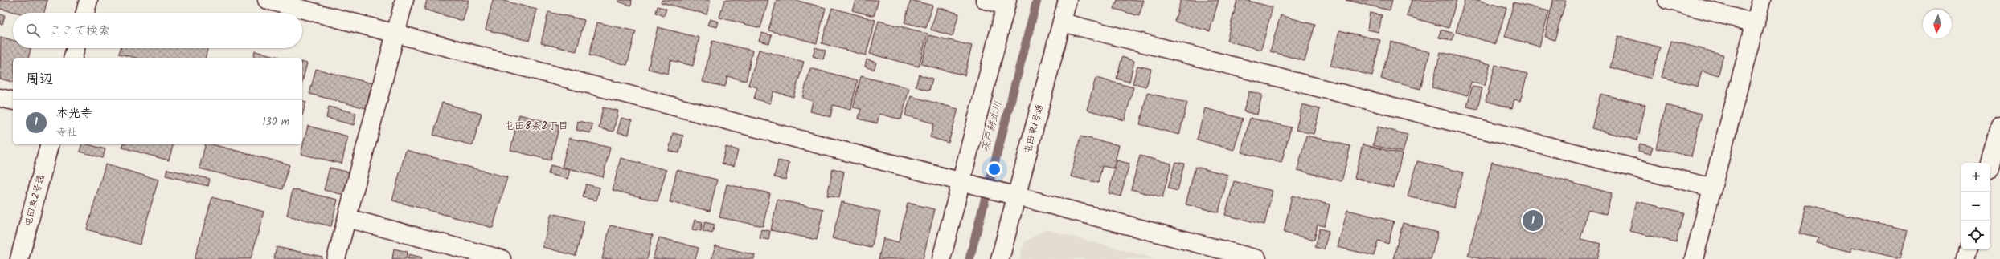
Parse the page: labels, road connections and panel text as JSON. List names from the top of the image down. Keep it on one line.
{"streets":{"street":["屯田東1号通","屯田東2号通"]},"districts":["屯田8条2丁目"],"water":["茨戸耕北川"],"north":"bottom","page":{"search":"ここで検索","heading":"周辺","list":[{"mark":"1","name":"本光寺","note":"寺社","value":"130 m"}],"map_buttons":["+","−"],"pins":"1"}}
